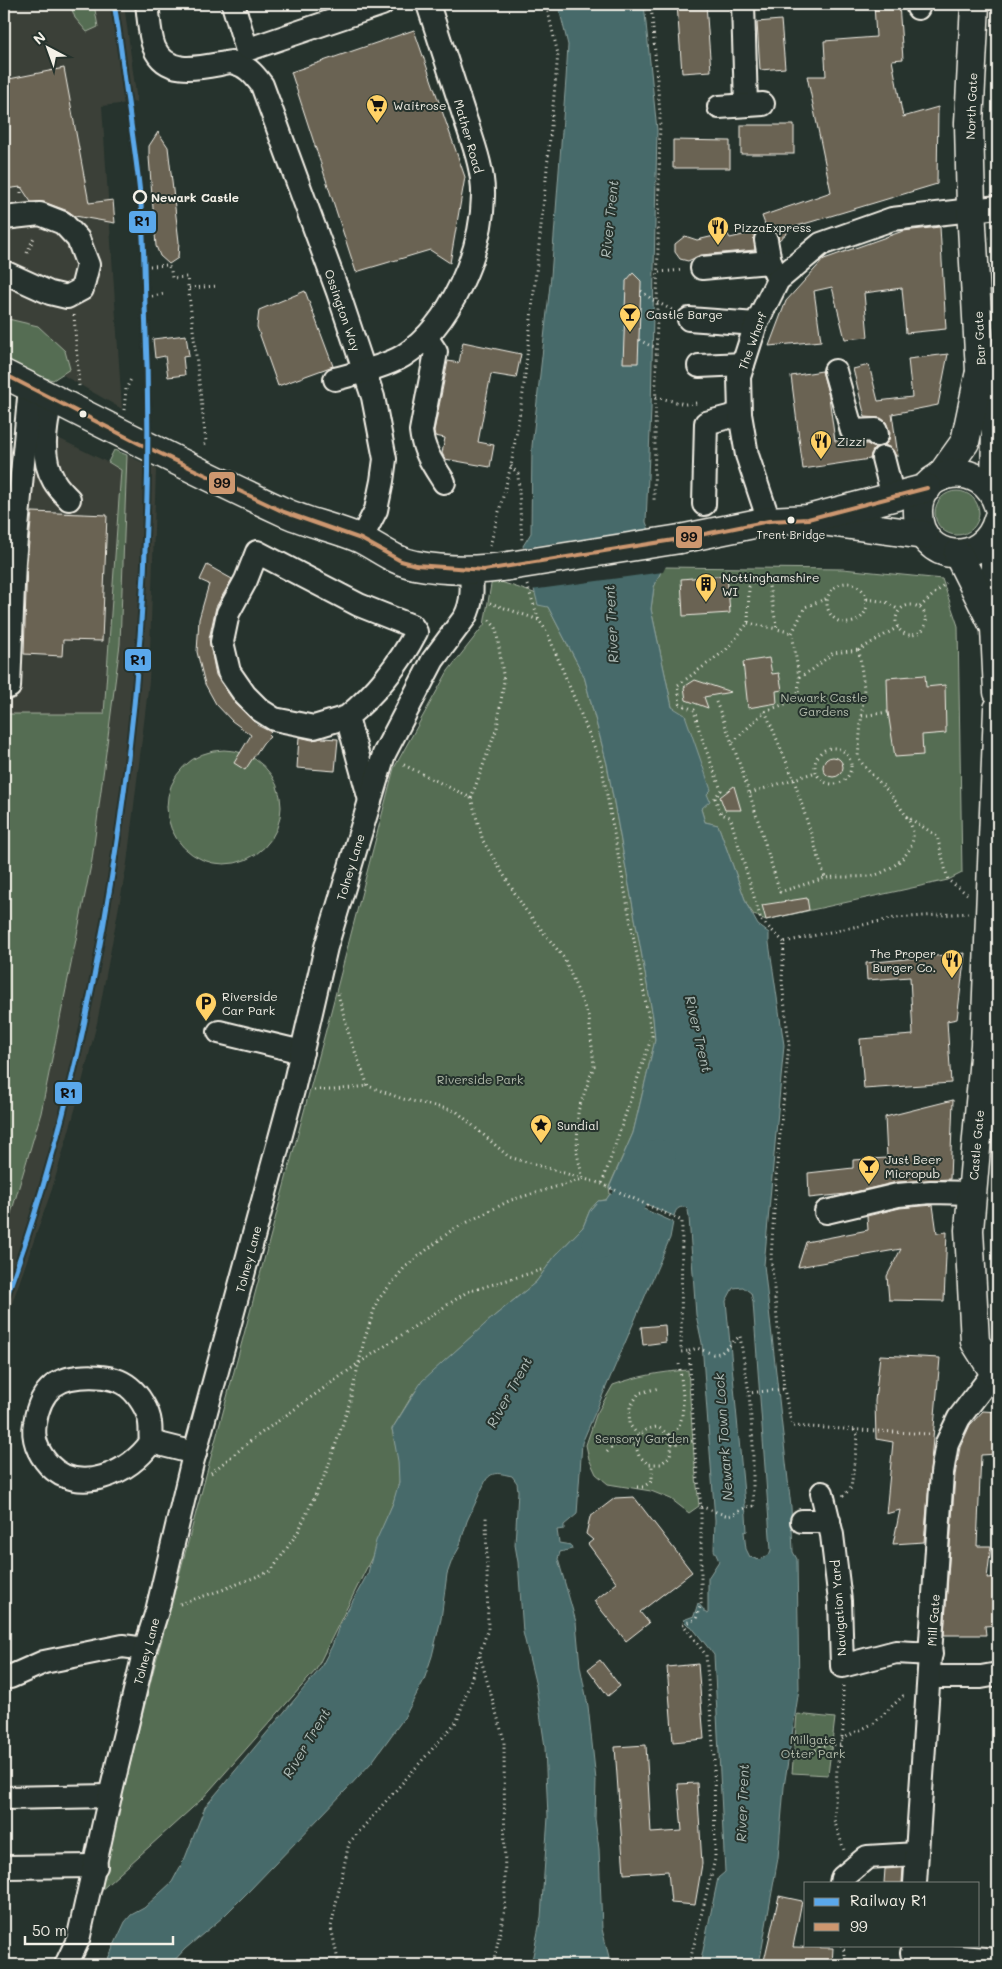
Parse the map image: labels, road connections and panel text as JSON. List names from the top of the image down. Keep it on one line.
{"streets":{"main road":["North Gate","Bar Gate","Castle Gate"],"street":["Mather Road","Ossington Way","The Wharf","Tolney Lane","Navigation Yard","Mill Gate"]},"crossings":[["North Gate","Bar Gate"],["North Gate","The Wharf"],["Mather Road","Ossington Way"],["Bar Gate","The Wharf"],["Castle Gate","Mill Gate"],["Navigation Yard","Mill Gate"]],"water":["River Trent","Newark Town Lock"],"parks":["Newark Castle Gardens","Riverside Park","Sensory Garden","Millgate Otter Park"],"places":{"supermarket":["Waitrose"],"other":["Newark Castle","Trent Bridge"],"restaurant":["PizzaExpress","Zizzi","The Proper Burger Co."],"bar":["Castle Barge","Just Beer Micropub"],"building":["Nottinghamshire WI"],"parking":["Riverside Car Park"],"place":["Sundial"]},"lines":["rail line R1","transit line 99"],"legend":["Railway R1","99"],"scale_bar":"50 m","north":"top left"}
